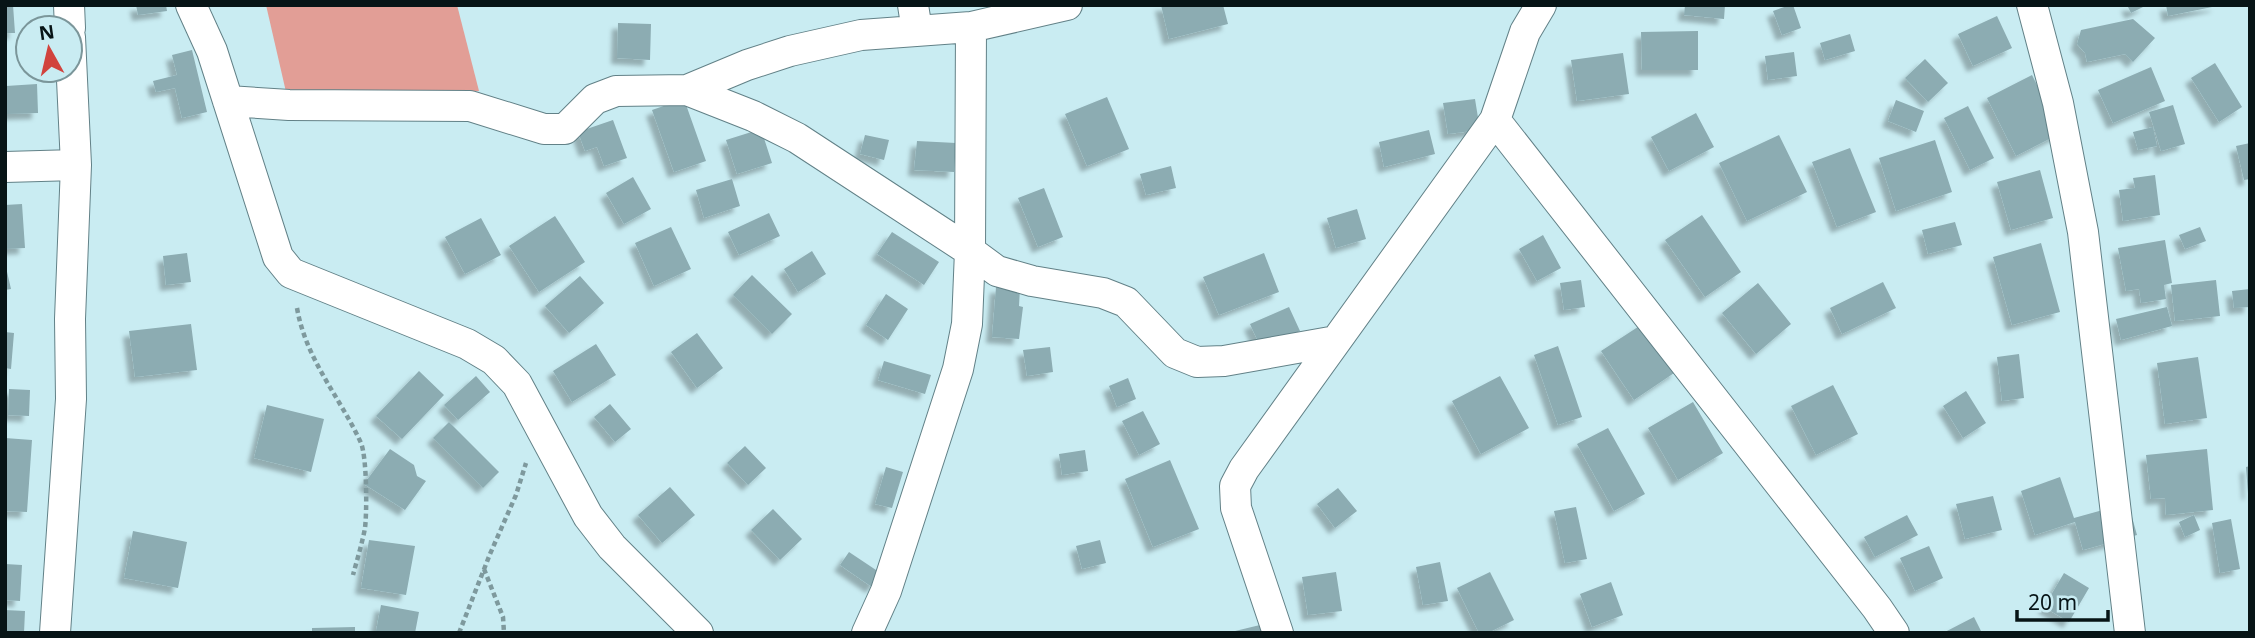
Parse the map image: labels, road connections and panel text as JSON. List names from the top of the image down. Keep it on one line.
{"scale_bar":"20 m","north":"top"}
